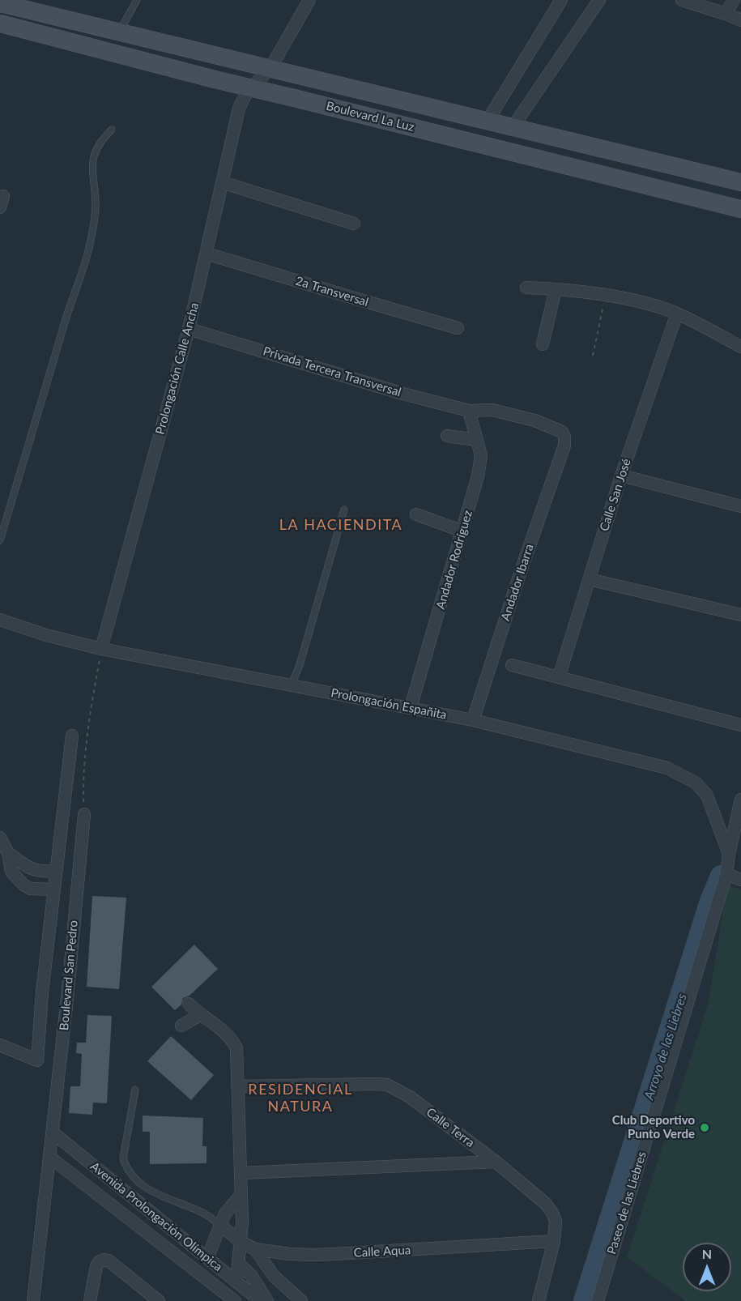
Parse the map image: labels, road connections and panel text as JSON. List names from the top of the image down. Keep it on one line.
{"streets":{"main road":["Boulevard La Luz"],"street":["2a Transversal","Prolongación Calle Ancha","Privada Tercera Transversal","Calle San José","Andador Rodríguez","Andador Ibarra","Prolongación Españita","Boulevard San Pedro","Calle Terra","Paseo de las Liebres","Avenida Prolongación Olímpica","Calle Aqua"]},"crossings":[["Boulevard La Luz","Prolongación Calle Ancha"],["2a Transversal","Prolongación Calle Ancha"],["Prolongación Calle Ancha","Privada Tercera Transversal"],["Prolongación Calle Ancha","Prolongación Españita"],["Privada Tercera Transversal","Andador Rodríguez"],["Privada Tercera Transversal","Andador Ibarra"],["Andador Rodríguez","Prolongación Españita"],["Andador Ibarra","Prolongación Españita"],["Prolongación Españita","Paseo de las Liebres"],["Boulevard San Pedro","Avenida Prolongación Olímpica"],["Calle Terra","Calle Aqua"]],"districts":["LA HACIENDITA","RESIDENCIAL NATURA"],"water":["Arroyo de las Liebres"],"places":["Club Deportivo Punto Verde"],"north":"top"}
